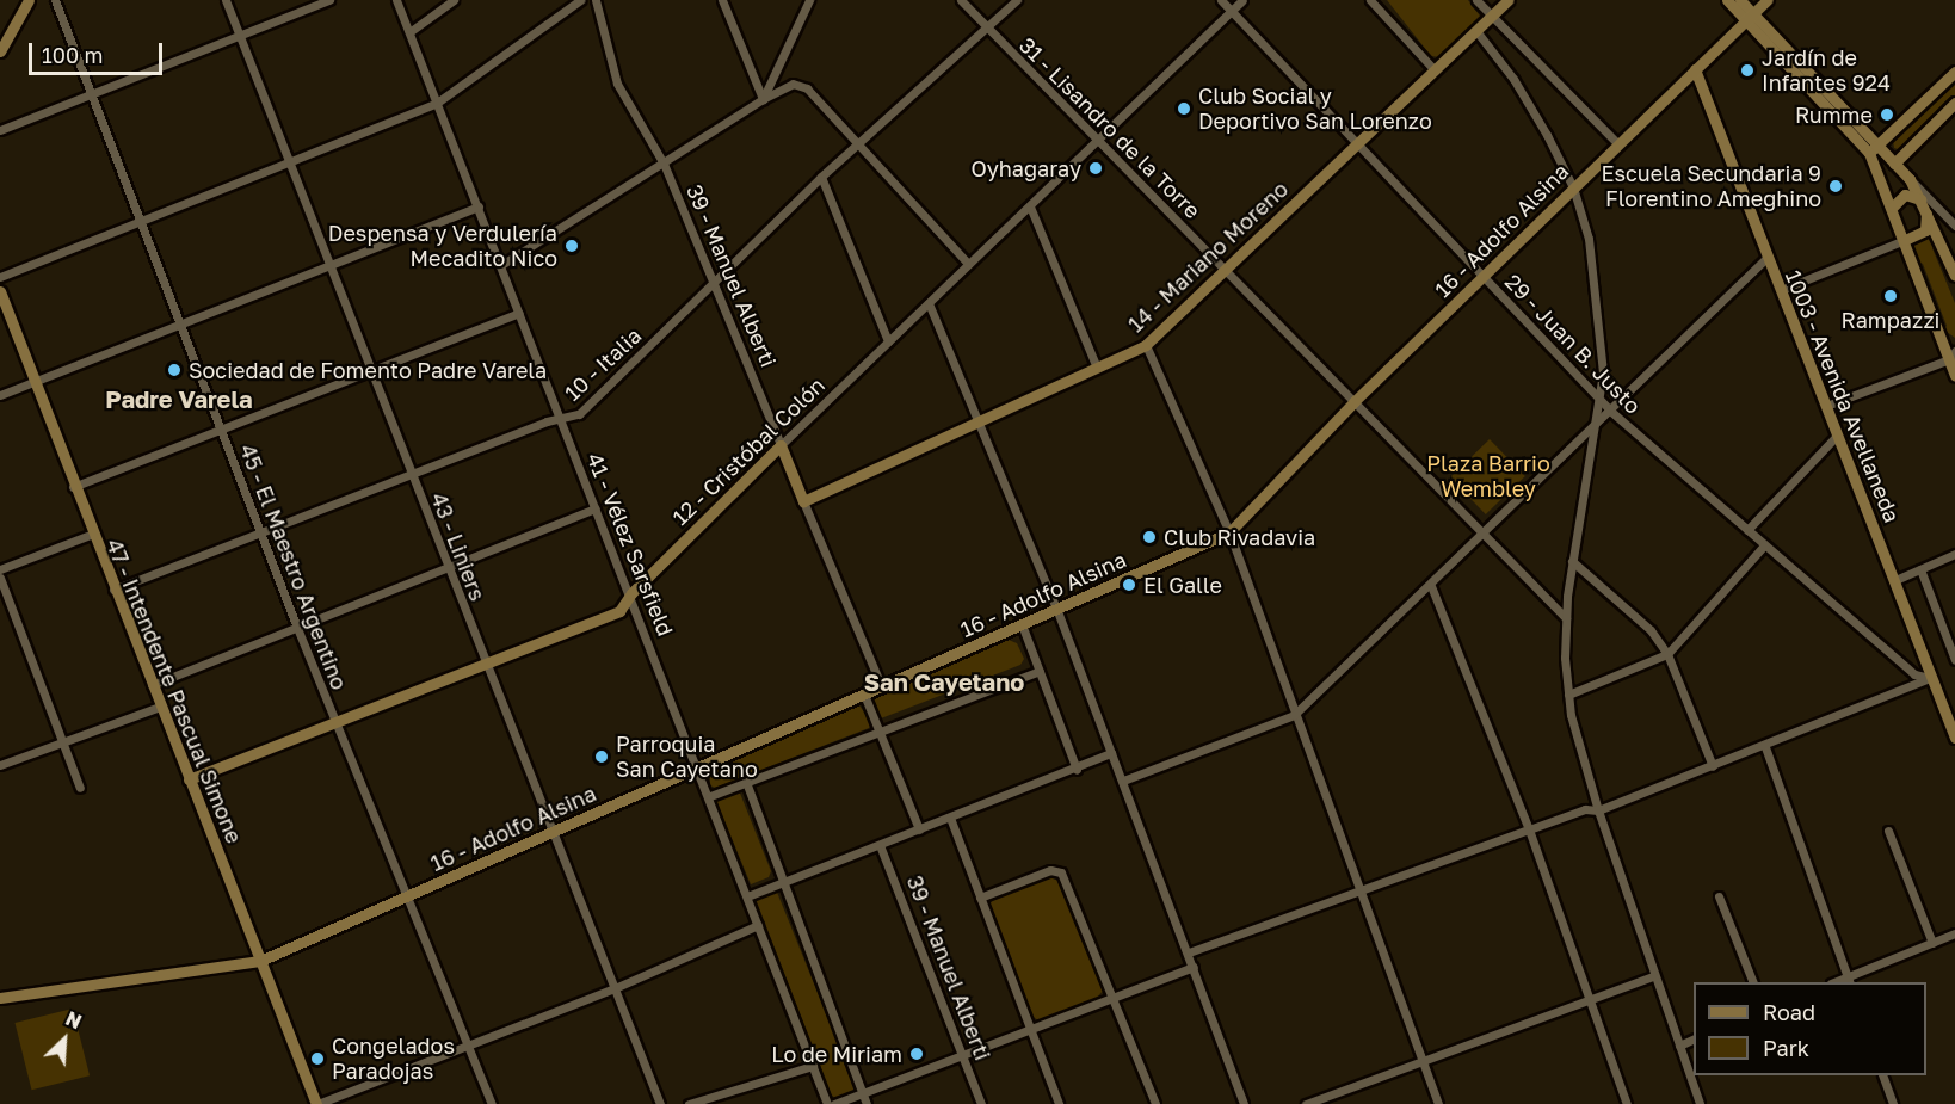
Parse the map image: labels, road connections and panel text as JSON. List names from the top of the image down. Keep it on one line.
{"streets":{"street":["31 - Lisandro de la Torre","16 - Adolfo Alsina","14 - Mariano Moreno","39 - Manuel Alberti","29 - Juan B. Justo","10 - Italia","1003 - Avenida Avellaneda","12 - Cristóbal Colón","41 - Vélez Sarsfield","43 - Liniers","45 - El Maestro Argentino","47 - Intendente Pascual Simone"]},"crossings":[["31 - Lisandro de la Torre","16 - Adolfo Alsina"],["31 - Lisandro de la Torre","14 - Mariano Moreno"],["31 - Lisandro de la Torre","10 - Italia"],["31 - Lisandro de la Torre","12 - Cristóbal Colón"],["16 - Adolfo Alsina","39 - Manuel Alberti"],["16 - Adolfo Alsina","29 - Juan B. Justo"],["16 - Adolfo Alsina","1003 - Avenida Avellaneda"],["16 - Adolfo Alsina","41 - Vélez Sarsfield"],["16 - Adolfo Alsina","43 - Liniers"],["16 - Adolfo Alsina","45 - El Maestro Argentino"],["16 - Adolfo Alsina","47 - Intendente Pascual Simone"],["14 - Mariano Moreno","39 - Manuel Alberti"],["14 - Mariano Moreno","29 - Juan B. Justo"],["39 - Manuel Alberti","10 - Italia"],["39 - Manuel Alberti","12 - Cristóbal Colón"],["29 - Juan B. Justo","1003 - Avenida Avellaneda"],["29 - Juan B. Justo","12 - Cristóbal Colón"],["10 - Italia","41 - Vélez Sarsfield"],["10 - Italia","43 - Liniers"],["10 - Italia","45 - El Maestro Argentino"],["10 - Italia","47 - Intendente Pascual Simone"],["12 - Cristóbal Colón","41 - Vélez Sarsfield"],["12 - Cristóbal Colón","43 - Liniers"],["12 - Cristóbal Colón","45 - El Maestro Argentino"],["12 - Cristóbal Colón","47 - Intendente Pascual Simone"]],"districts":["Padre Varela","San Cayetano"],"parks":["Plaza Barrio Wembley"],"places":["Jardín de Infantes 924","Club Social y Deportivo San Lorenzo","Rumme","Oyhagaray","Escuela Secundaria 9 Florentino Ameghino","Despensa y Verdulería Mecadito Nico","Rampazzi","Sociedad de Fomento Padre Varela","Club Rivadavia","El Galle","Parroquia San Cayetano","Lo de Miriam","Congelados Paradojas"],"legend":["Road","Park"],"scale_bar":"100 m","north":"top right"}
